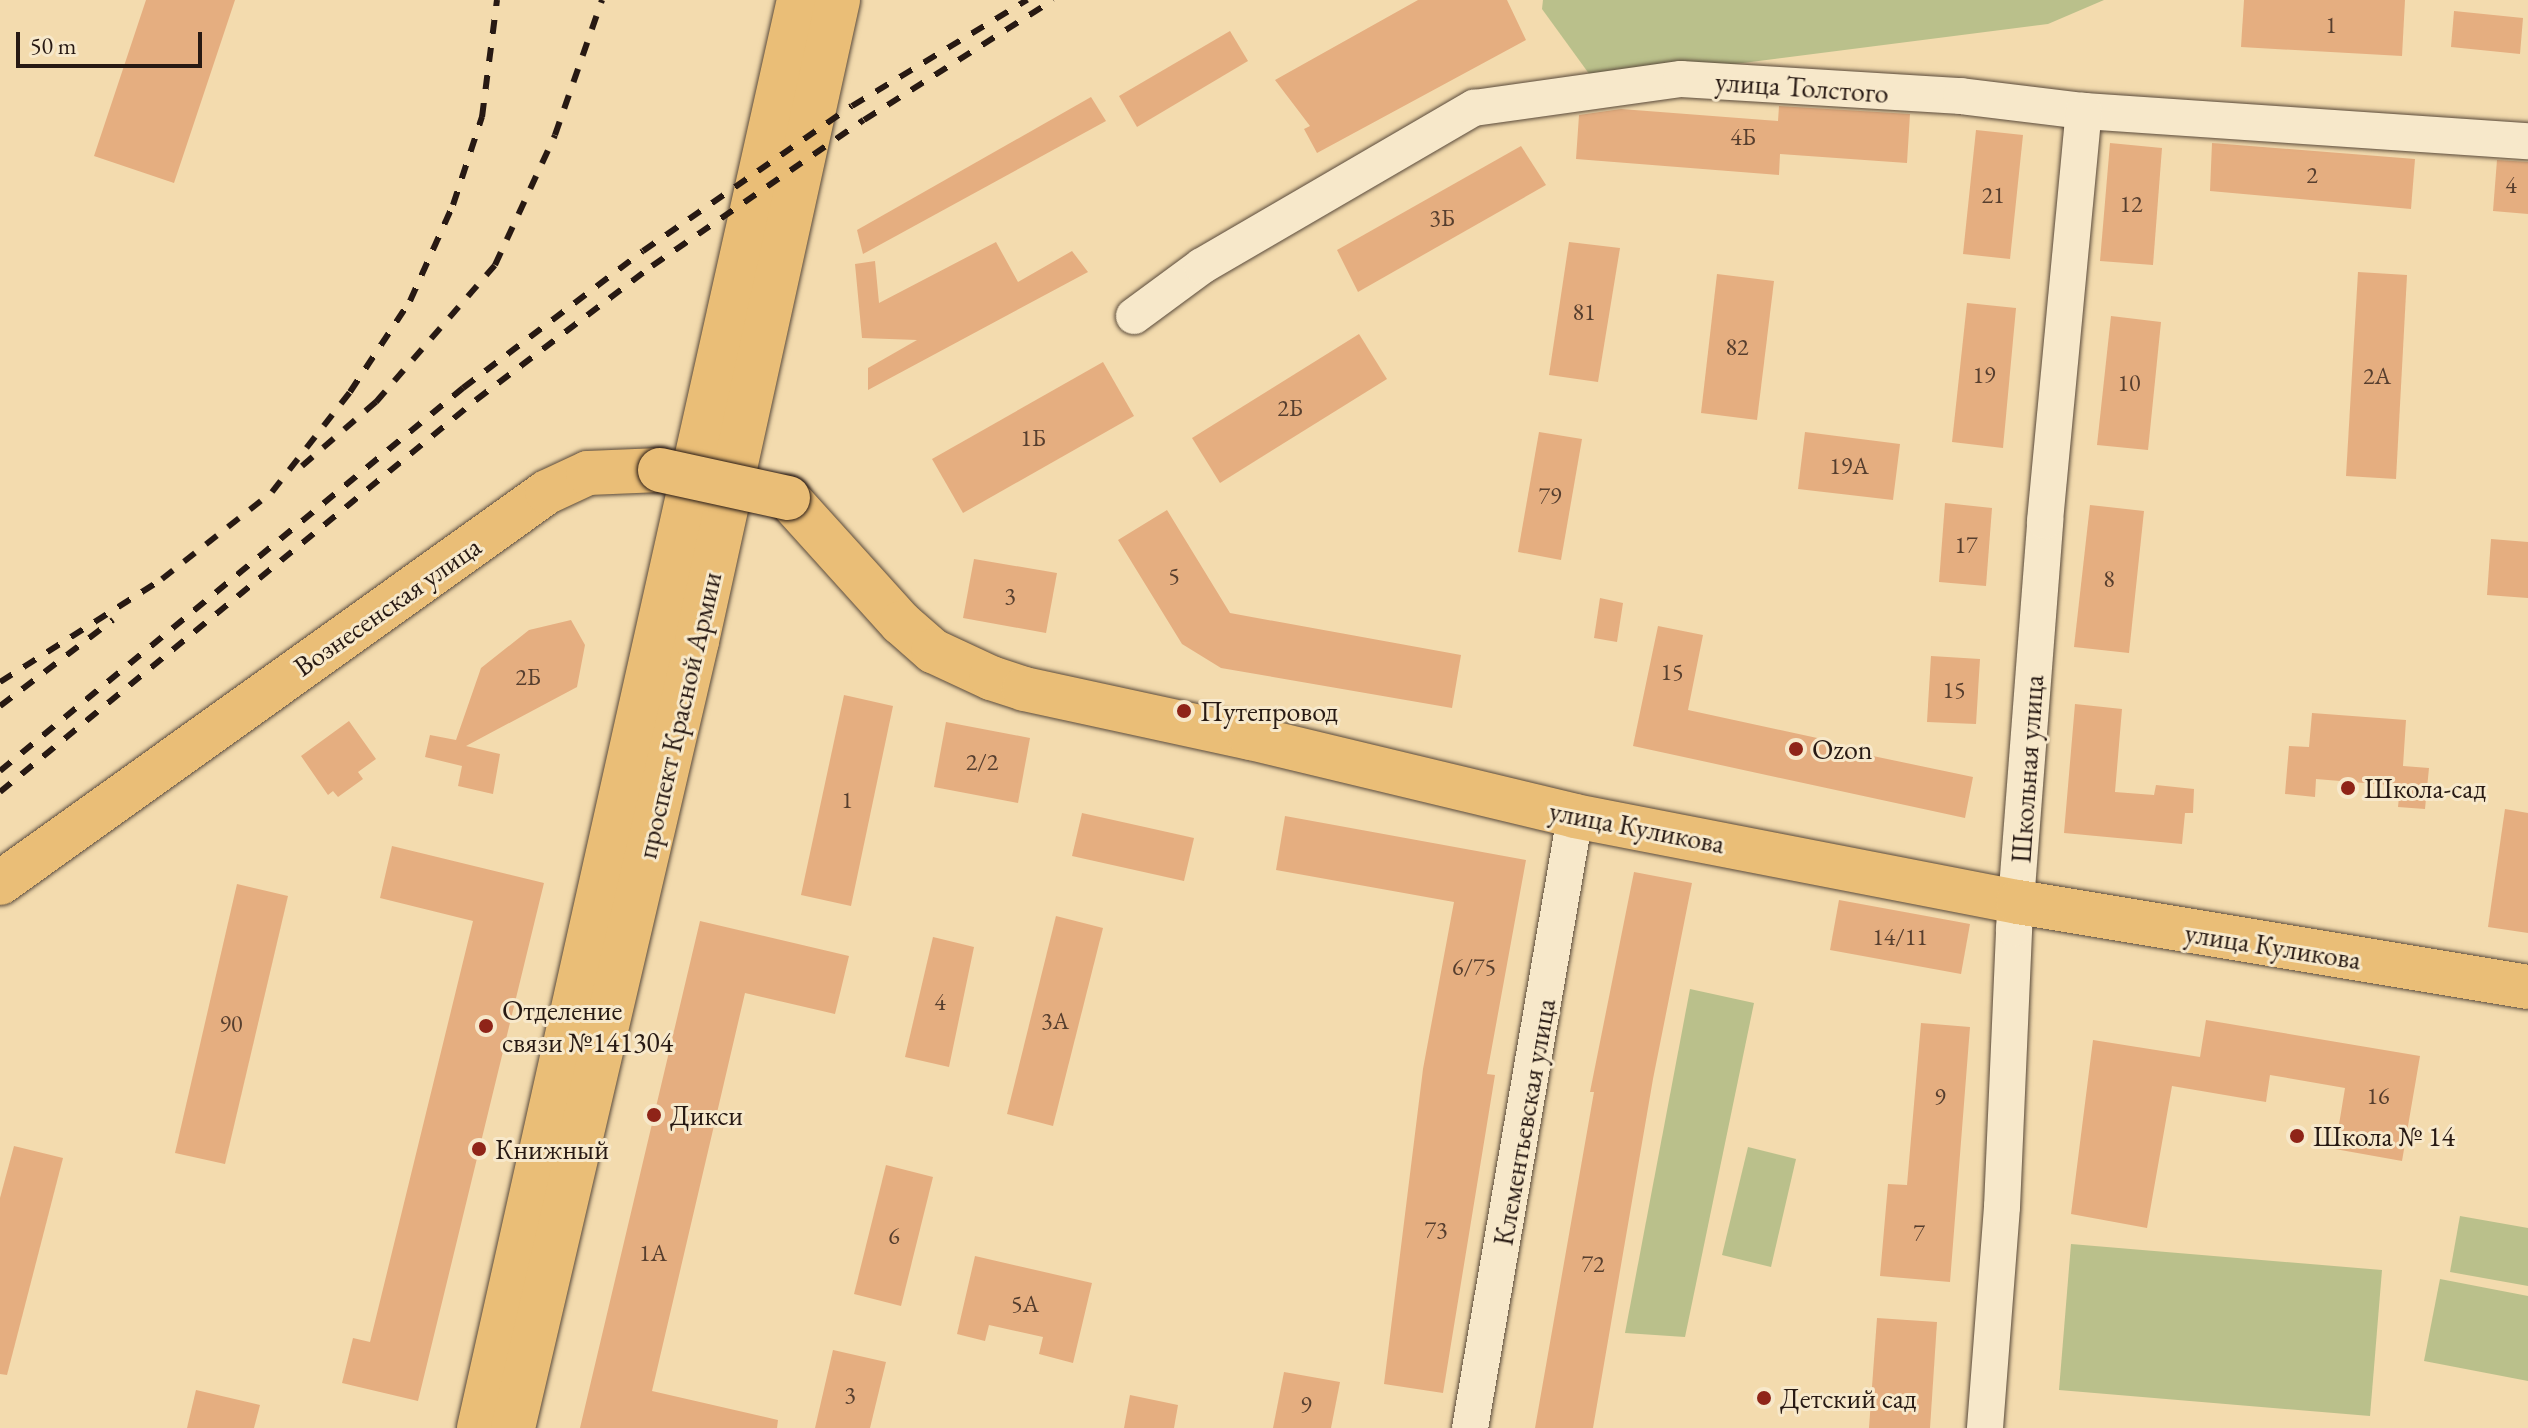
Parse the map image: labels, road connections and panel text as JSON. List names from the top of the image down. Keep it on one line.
{"streets":{"main road":["Вознесенская улица","проспект Красной Армии","улица Куликова"],"street":["улица Толстого","Школьная улица","Клементьевская улица"]},"crossings":[["улица Толстого","Школьная улица"],["Вознесенская улица","улица Куликова"],["Школьная улица","улица Куликова"],["улица Куликова","Клементьевская улица"]],"places":["Путепровод","Ozon","Школа-сад","Отделение связи №141304","Дикси","Школа № 14","Книжный","Детский сад"],"house_numbers":["1","4Б","2","4","21","12","3Б","81","82","19","2А","10","2Б","1Б","19А","79","17","5","8","3","15","2Б","15","2/2","1","14/11","6/75","4","3А","90","16","9","73","7","6","1А","72","5А","3","9"],"scale_bar":"50 m"}
